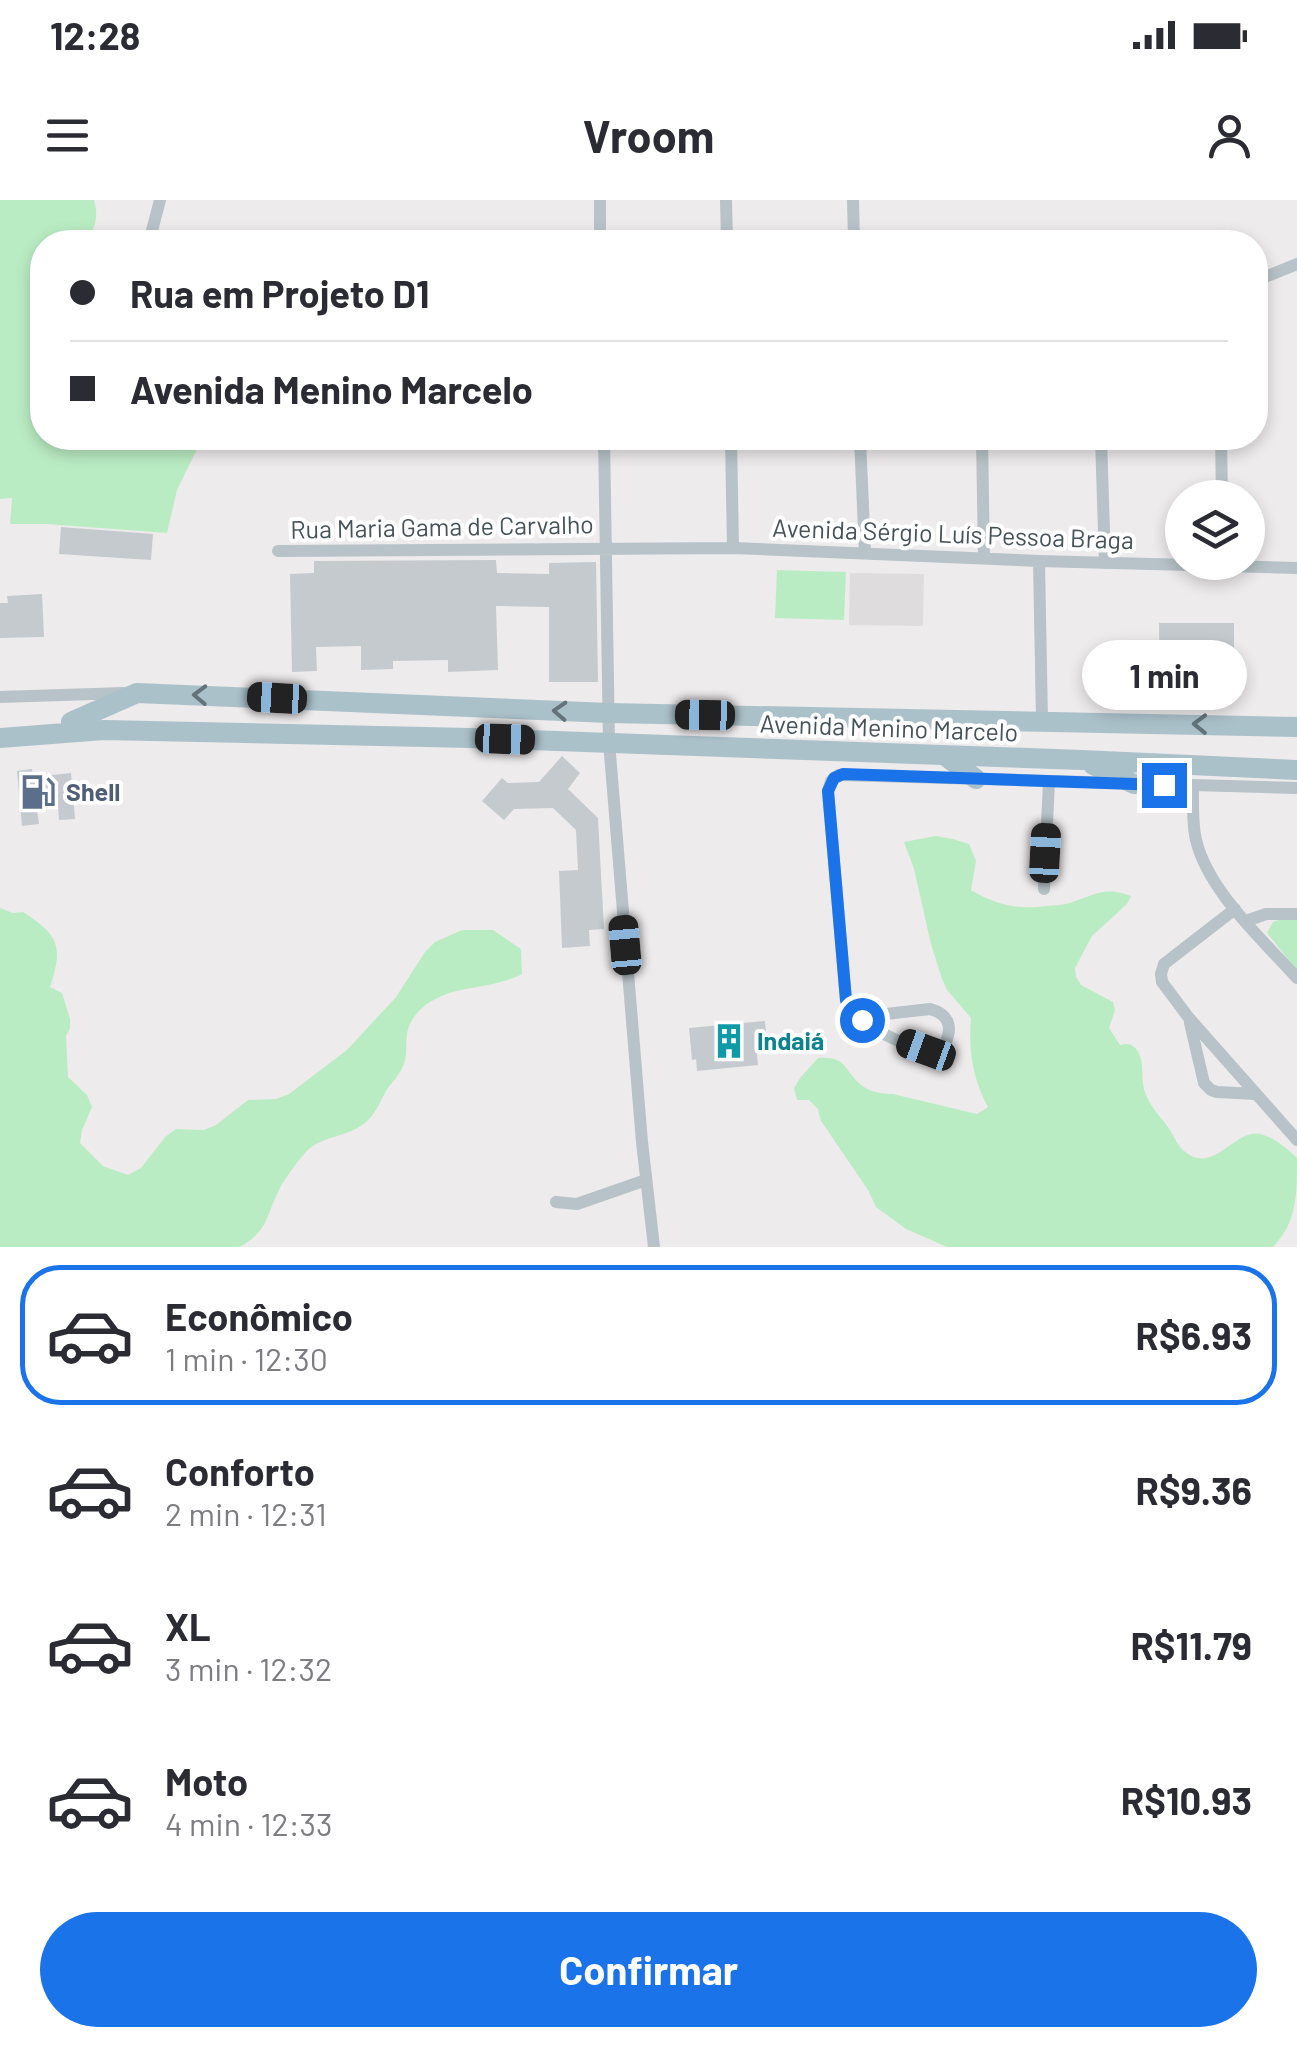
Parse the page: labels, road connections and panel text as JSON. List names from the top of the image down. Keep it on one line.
{"streets":{"main road":["Avenida Menino Marcelo"],"street":["Rua Maria Gama de Carvalho","Avenida Sérgio Luís Pessoa Braga"]},"crossings":[["Rua Maria Gama de Carvalho","Avenida Sérgio Luís Pessoa Braga"]],"places":{"fuel station":["Shell"],"building":["Indaiá"]},"page":{"status":"12:28","header":"Vroom","banner":["Rua em Projeto D1","Avenida Menino Marcelo"],"bubble":"1 min","list":[{"name":"Econômico","note":"1 min · 12:30","value":"R$6.93"},{"name":"Conforto","note":"2 min · 12:31","value":"R$9.36"},{"name":"XL","note":"3 min · 12:32","value":"R$11.79"},{"name":"Moto","note":"4 min · 12:33","value":"R$10.93"}],"buttons":"Confirmar"}}
